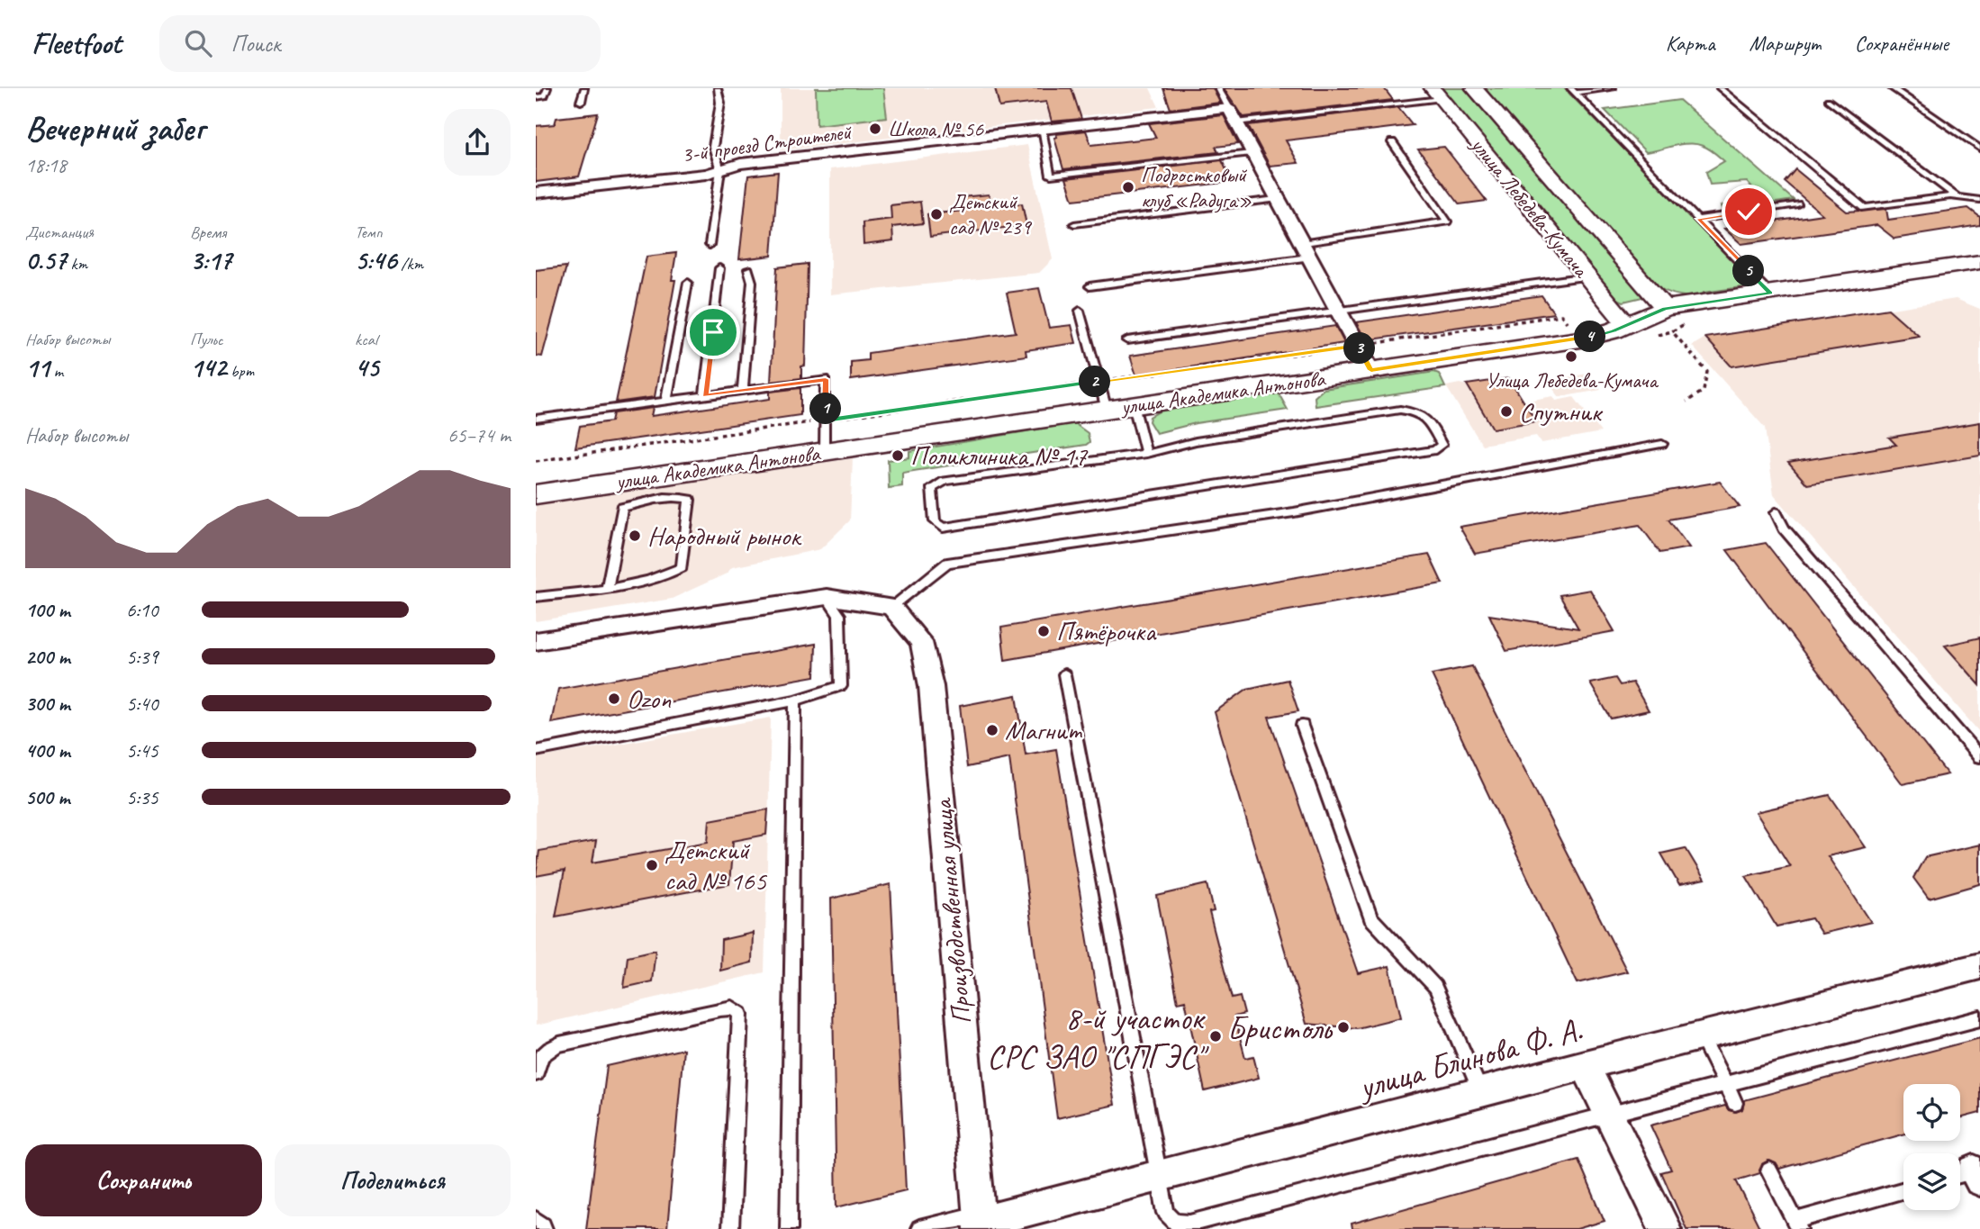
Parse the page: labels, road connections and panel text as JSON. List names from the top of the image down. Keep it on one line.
{"streets":{"main road":["улица Академика Антонова"],"street":["3-й проезд Строителей","улица Лебедева-Кумача","Производственная улица","улица Блинова Ф. А."]},"crossings":[["улица Лебедева-Кумача","улица Академика Антонова"],["Производственная улица","улица Блинова Ф. А."]],"places":["Школа № 56","Подростковый клуб «Радуга»","Детский сад № 239","Улица Лебедева-Кумача","Спутник","Поликлиника № 17","Народный рынок","Пятёрочка","Ozon","Магнит","Детский сад № 165","Бристоль","8-й участок СРС ЗАО \"СПГЭС\""],"page":{"header":"Fleetfoot","search":"Поиск","nav":["Карта","Маршрут","Сохранённые"],"heading":["Вечерний забег","18:18"],"stats":[["Дистанция","0.57 km"],["Время","3:17"],["Темп","5:46 /km"],["Набор высоты","11 m"],["Пульс","142 bpm"],["kcal","45"]],"pins":["5","4","3","2","1"],"chart":["Набор высоты","65–74 m"],"list":[{"name":"100 m","note":"6:10"},{"name":"200 m","note":"5:39"},{"name":"300 m","note":"5:40"},{"name":"400 m","note":"5:45"},{"name":"500 m","note":"5:35"}],"buttons":["Сохранить","Поделиться"]}}
